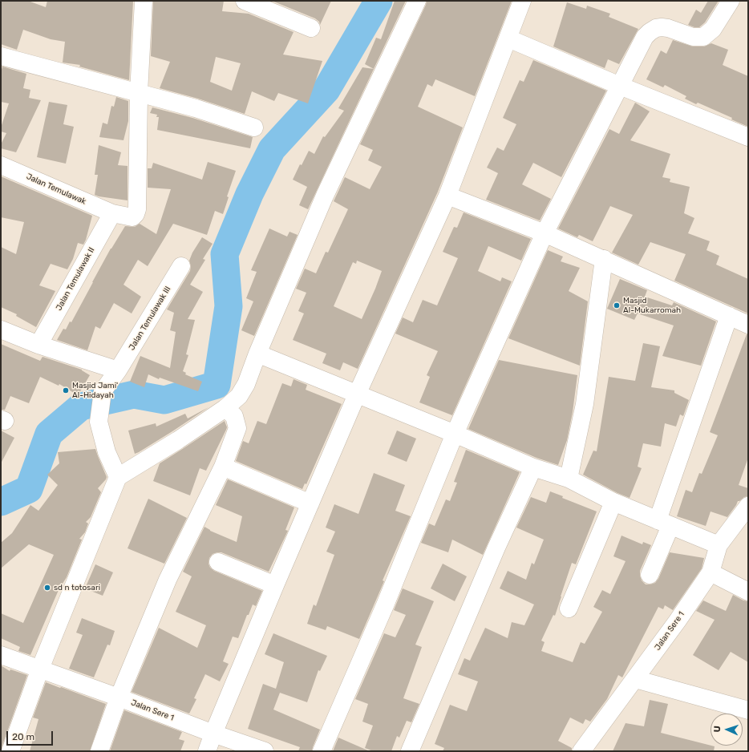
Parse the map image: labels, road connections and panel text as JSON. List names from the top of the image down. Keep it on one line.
{"streets":{"street":["Jalan Temulawak","Jalan Temulawak II","Jalan Temulawak III","Jalan Sere 1"]},"crossings":[["Jalan Temulawak","Jalan Temulawak II"]],"places":["Masjid Al-Mukarromah","Masjid Jami' Al-Hidayah","sd n totosari"],"scale_bar":"20 m","north":"left"}
